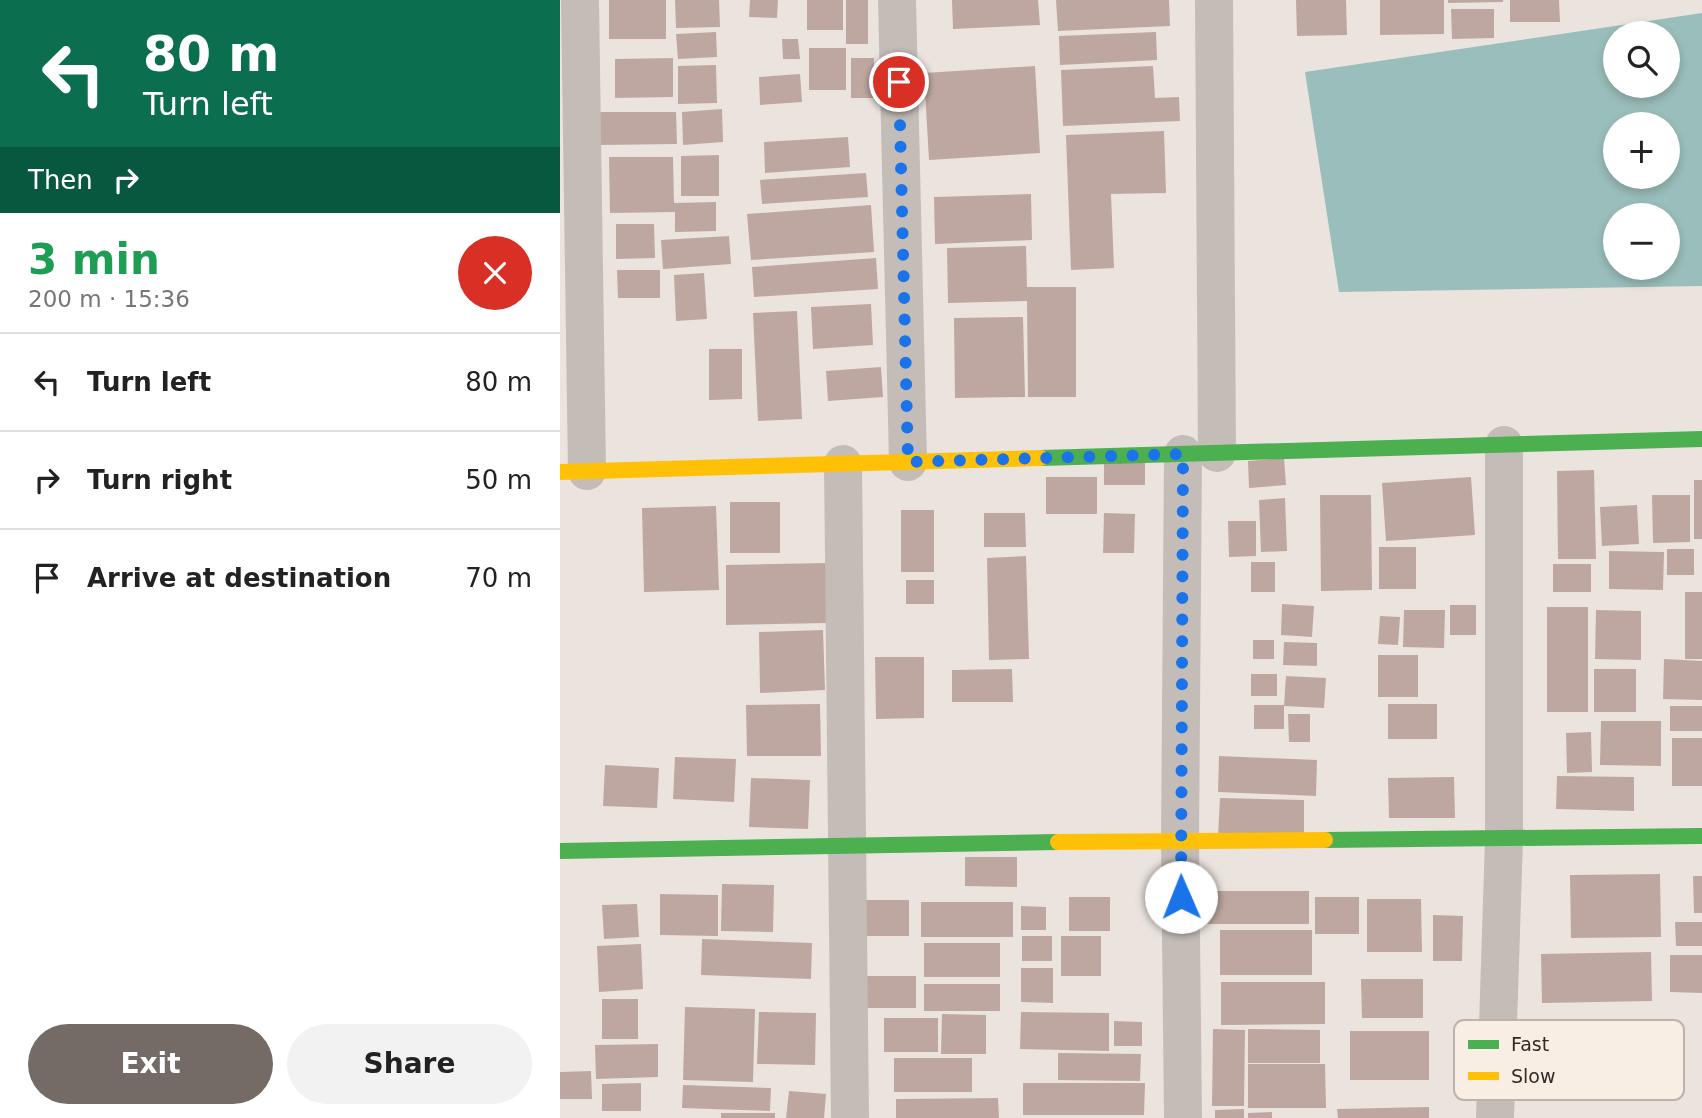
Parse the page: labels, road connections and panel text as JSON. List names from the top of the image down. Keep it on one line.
{"legend":["Fast","Slow"],"page":{"turn":["80 m","Turn left"],"map_buttons":["+","−"],"then":"Then","heading":["3 min","200 m · 15:36"],"list":[{"name":"Turn left","value":"80 m"},{"name":"Turn right","value":"50 m"},{"name":"Arrive at destination","value":"70 m"}],"buttons":["Exit","Share"]}}
